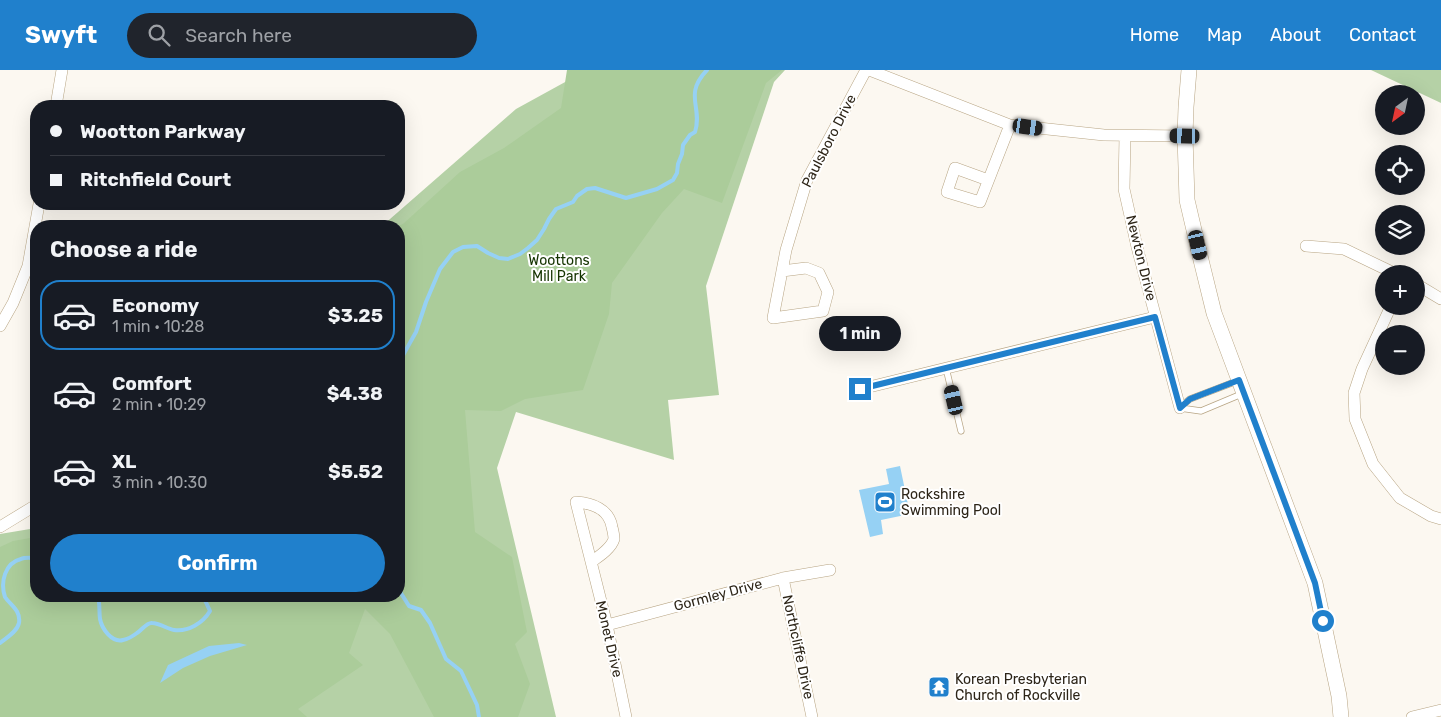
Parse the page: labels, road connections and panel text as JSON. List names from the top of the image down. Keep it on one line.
{"streets":{"street":["Paulsboro Drive","Newton Drive","Gormley Drive","Monet Drive","Northcliffe Drive"]},"crossings":[["Paulsboro Drive","Newton Drive"],["Gormley Drive","Monet Drive"],["Gormley Drive","Northcliffe Drive"]],"parks":["Woottons Mill Park"],"places":{"sports":["Rockshire Swimming Pool"],"temple":["Korean Presbyterian Church of Rockville"]},"north":"bottom left","page":{"header":"Swyft","search":"Search here","nav":["Home","Map","About","Contact"],"map_buttons":["+","−"],"banner":["Wootton Parkway","Ritchfield Court"],"heading":"Choose a ride","list":[{"name":"Economy","note":"1 min · 10:28","value":"$3.25"},{"name":"Comfort","note":"2 min · 10:29","value":"$4.38"},{"name":"XL","note":"3 min · 10:30","value":"$5.52"}],"bubble":"1 min","buttons":"Confirm"}}
